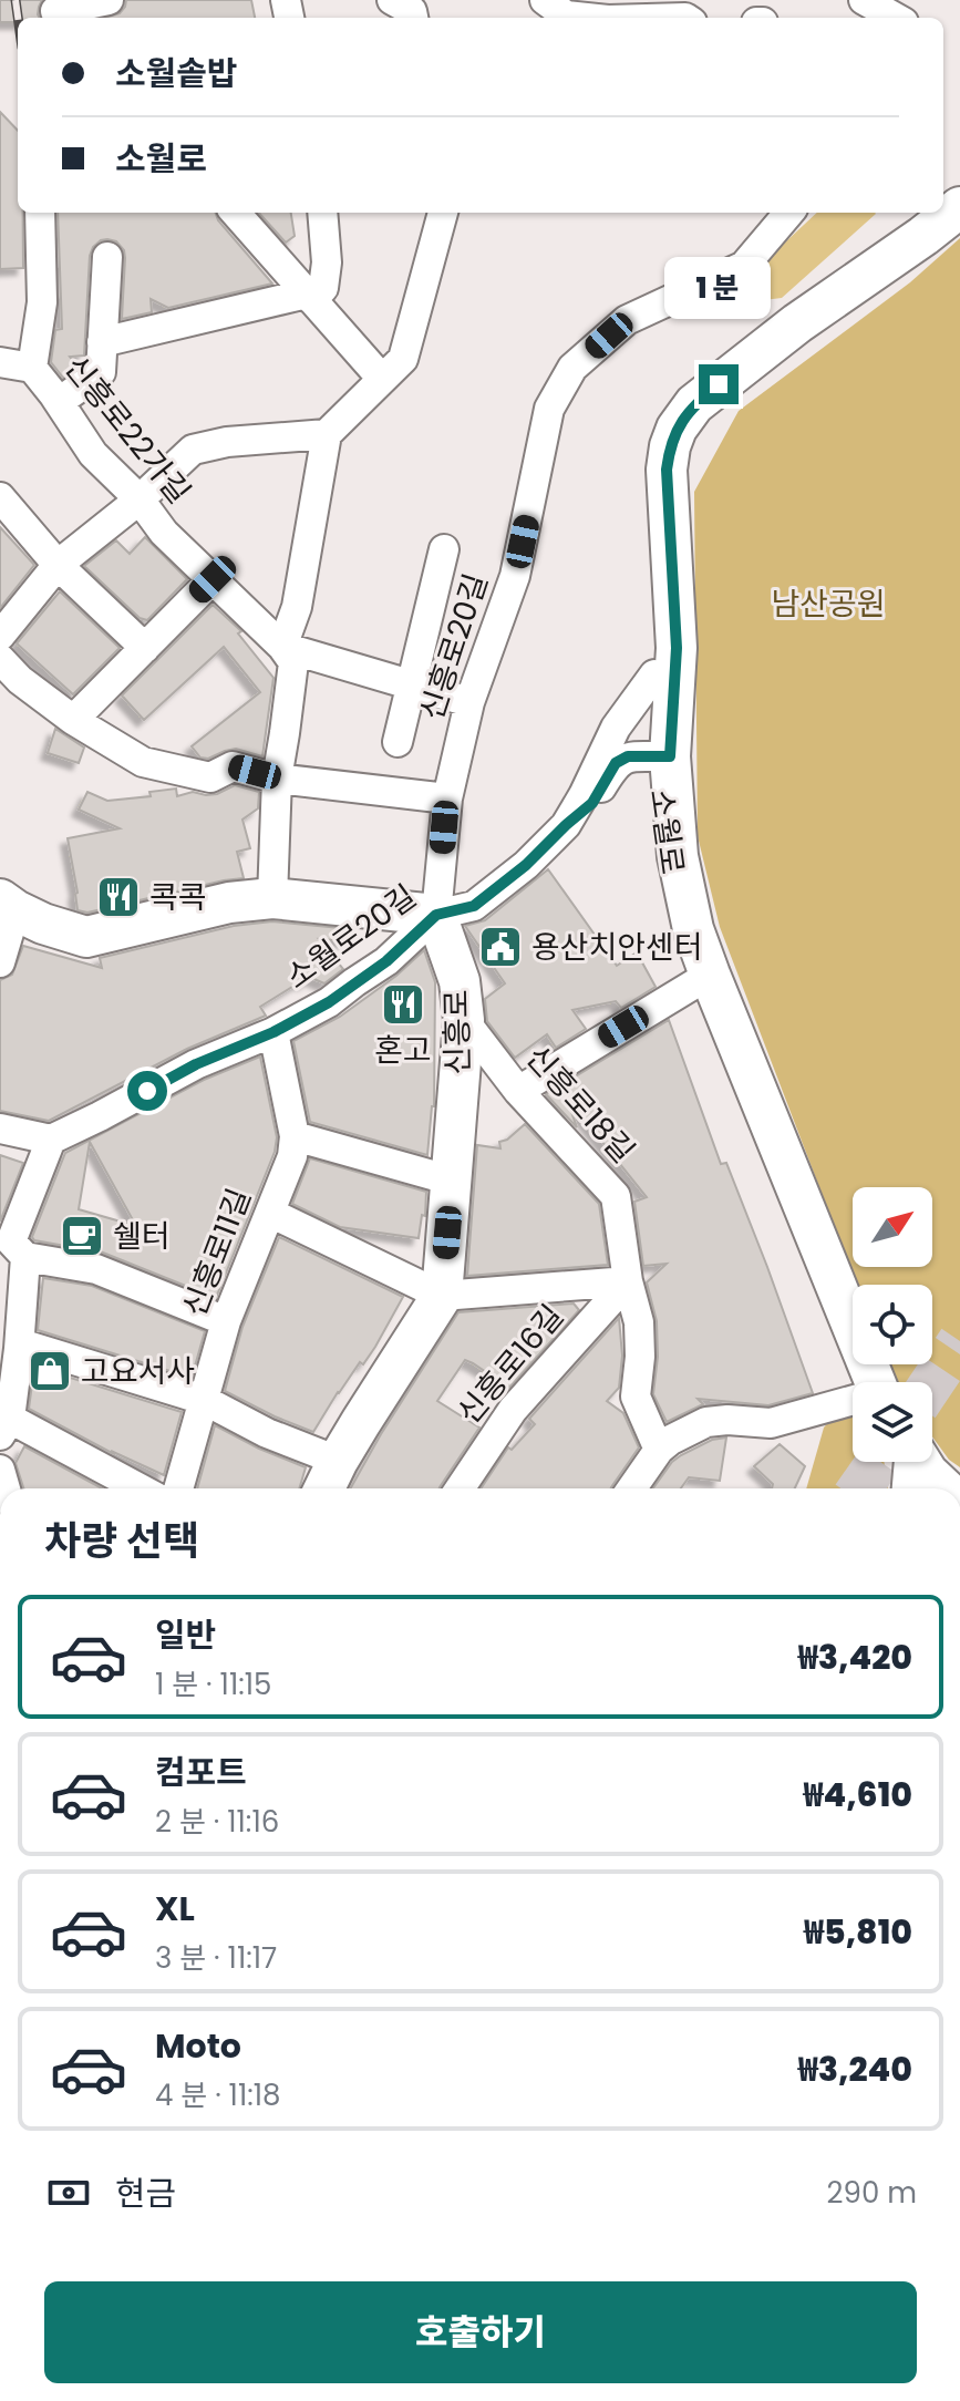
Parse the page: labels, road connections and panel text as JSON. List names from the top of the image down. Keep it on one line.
{"streets":{"main road":["소월로","신흥로"],"street":["신흥로22가길","신흥로20길","소월로20길","신흥로18길","신흥로11길","신흥로16길"]},"crossings":[["신흥로20길","소월로20길"],["신흥로20길","신흥로"],["소월로","소월로20길"],["소월로20길","신흥로"],["소월로20길","신흥로11길"],["신흥로","신흥로18길"],["신흥로18길","신흥로16길"]],"parks":["남산공원"],"places":{"restaurant":["콕콕","혼고"],"public building":["용산치안센터"],"cafe":["쉘터"],"shop":["고요서사"]},"north":"top right","page":{"banner":["소월솥밥","소월로"],"bubble":"1 분","heading":"차량 선택","list":[{"name":"일반","note":"1 분 · 11:15","value":"₩3,420"},{"name":"컴포트","note":"2 분 · 11:16","value":"₩4,610"},{"name":"XL","note":"3 분 · 11:17","value":"₩5,810"},{"name":"Moto","note":"4 분 · 11:18","value":"₩3,240"}],"pay":["현금","290 m"],"buttons":"호출하기"}}
